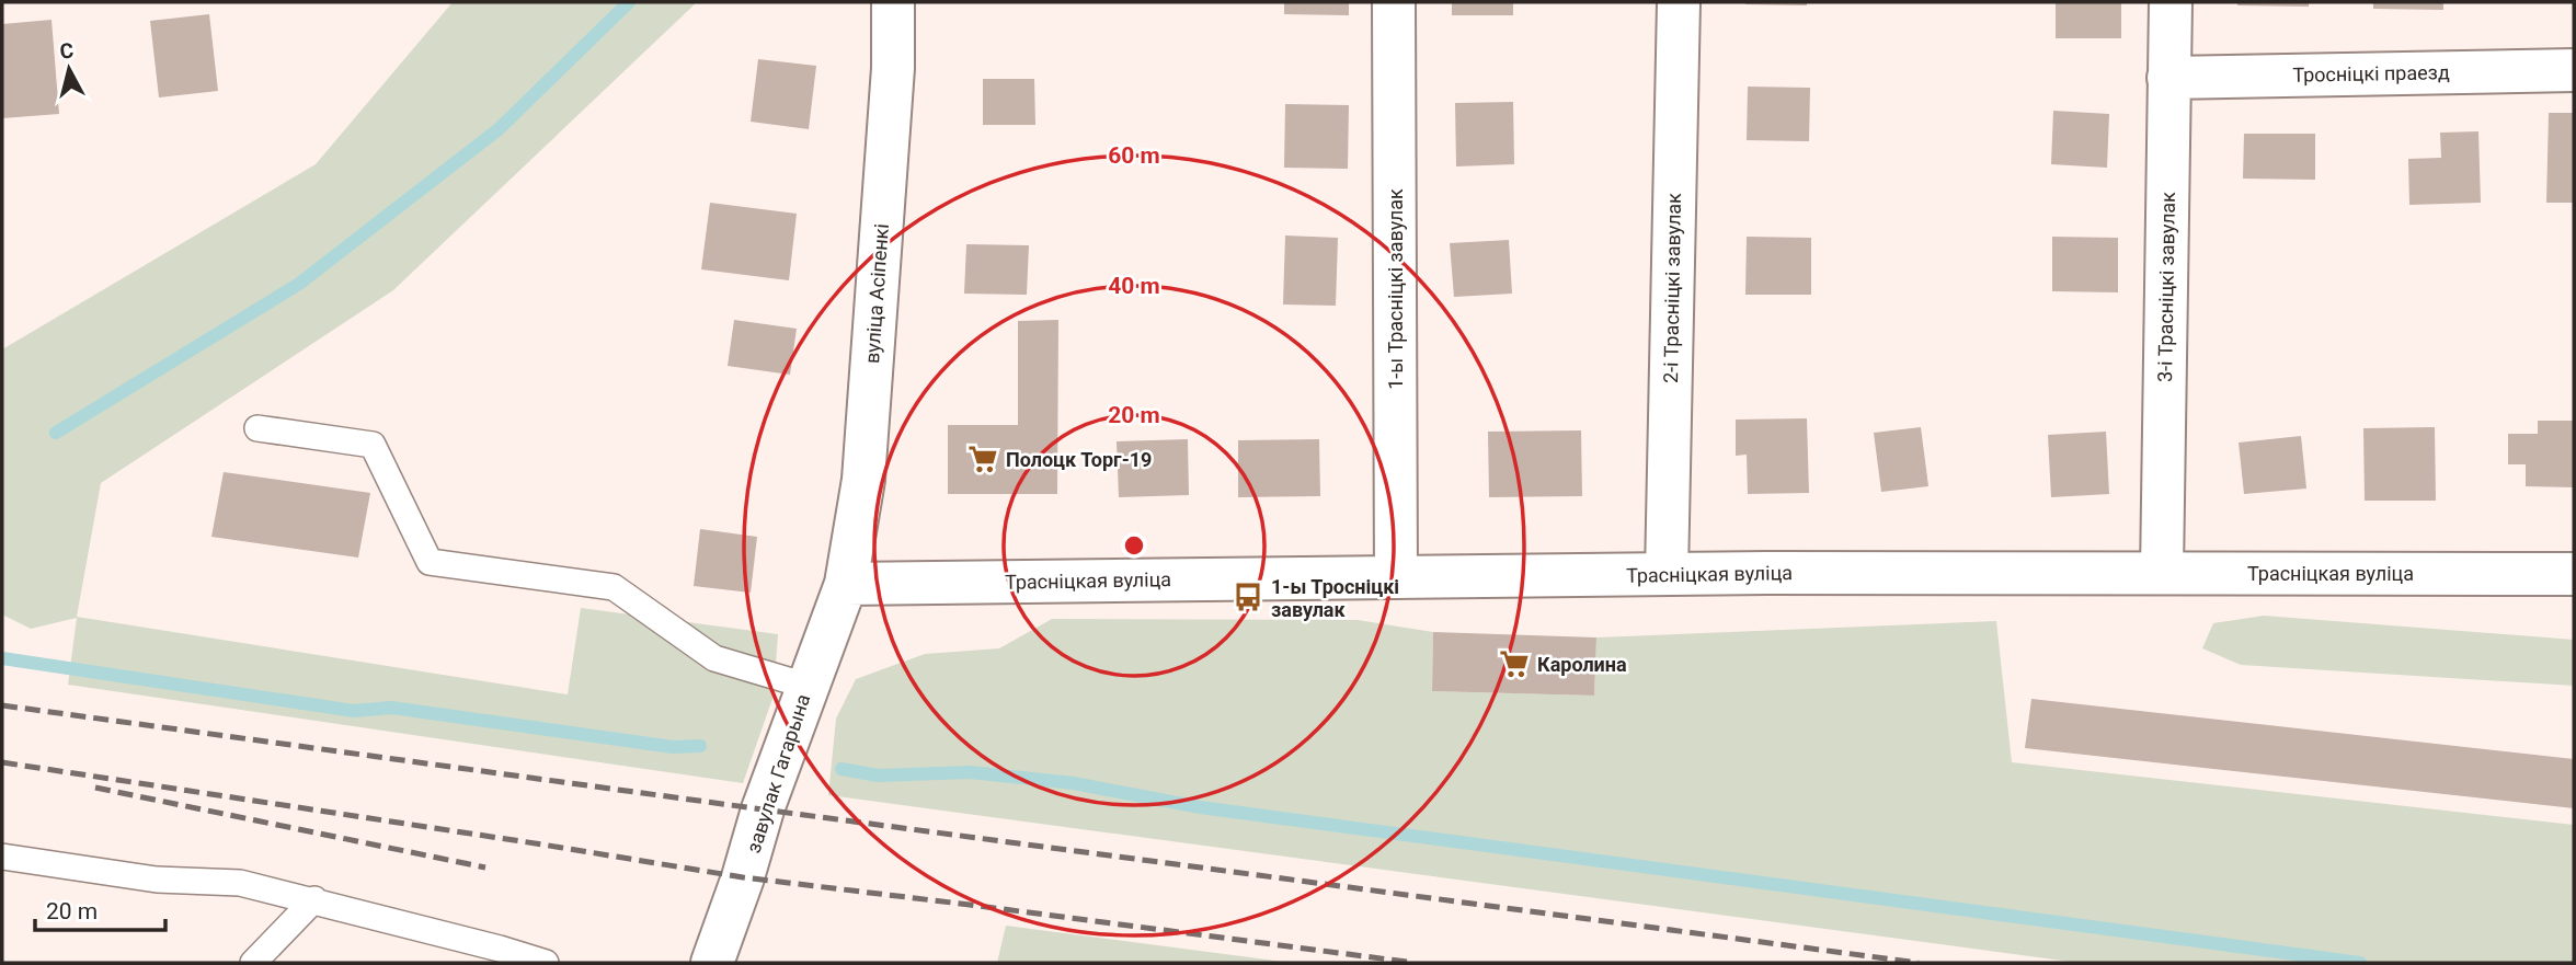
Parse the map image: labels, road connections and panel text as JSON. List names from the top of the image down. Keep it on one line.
{"streets":{"street":["Тросніцкі праезд","3-і Трасніцкі завулак","2-і Трасніцкі завулак","1-ы Трасніцкі завулак","вуліца Асіпенкі","Трасніцкая вуліца","завулак Гагарына"]},"crossings":[["Тросніцкі праезд","3-і Трасніцкі завулак"],["3-і Трасніцкі завулак","Трасніцкая вуліца"],["2-і Трасніцкі завулак","Трасніцкая вуліца"],["1-ы Трасніцкі завулак","Трасніцкая вуліца"],["вуліца Асіпенкі","Трасніцкая вуліца"],["вуліца Асіпенкі","завулак Гагарына"],["Трасніцкая вуліца","завулак Гагарына"]],"places":{"supermarket":["Полоцк Торг-19","Каролина"],"bus stop":["1-ы Тросніцкі завулак"]},"scale_bar":"20 m","north":"top","rings":["60 m","40 m","20 m"]}
